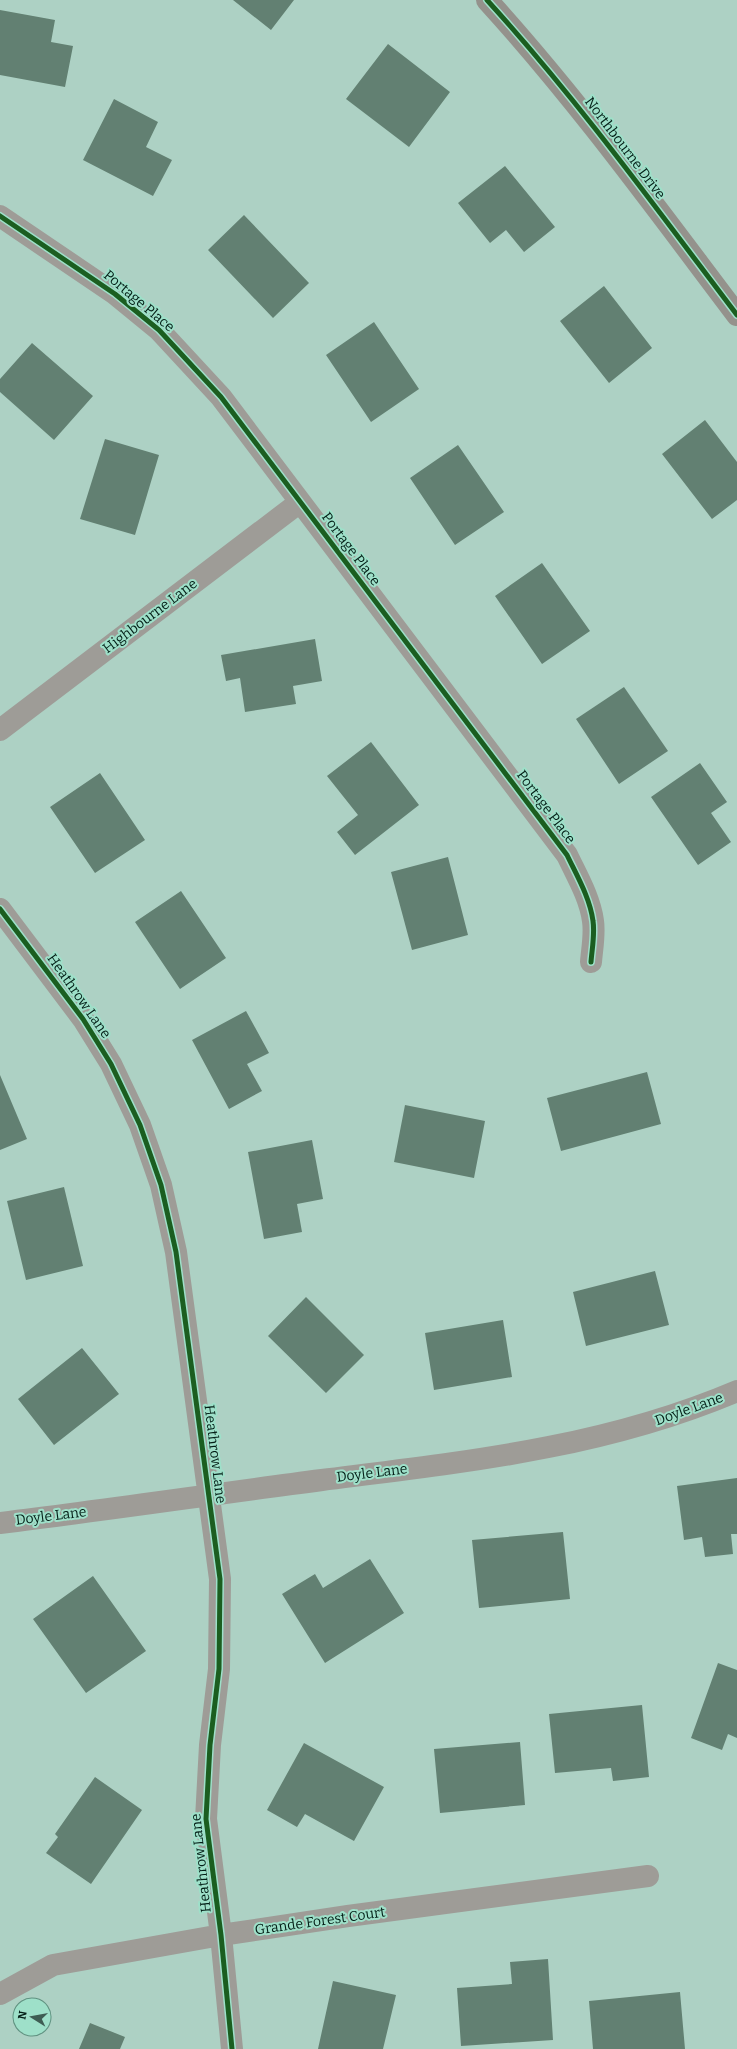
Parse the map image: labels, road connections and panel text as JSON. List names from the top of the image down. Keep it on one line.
{"streets":{"street":["Northbourne Drive","Portage Place","Highbourne Lane","Heathrow Lane","Doyle Lane","Grande Forest Court"]},"crossings":[["Portage Place","Highbourne Lane"],["Heathrow Lane","Doyle Lane"],["Heathrow Lane","Grande Forest Court"]],"north":"left"}
